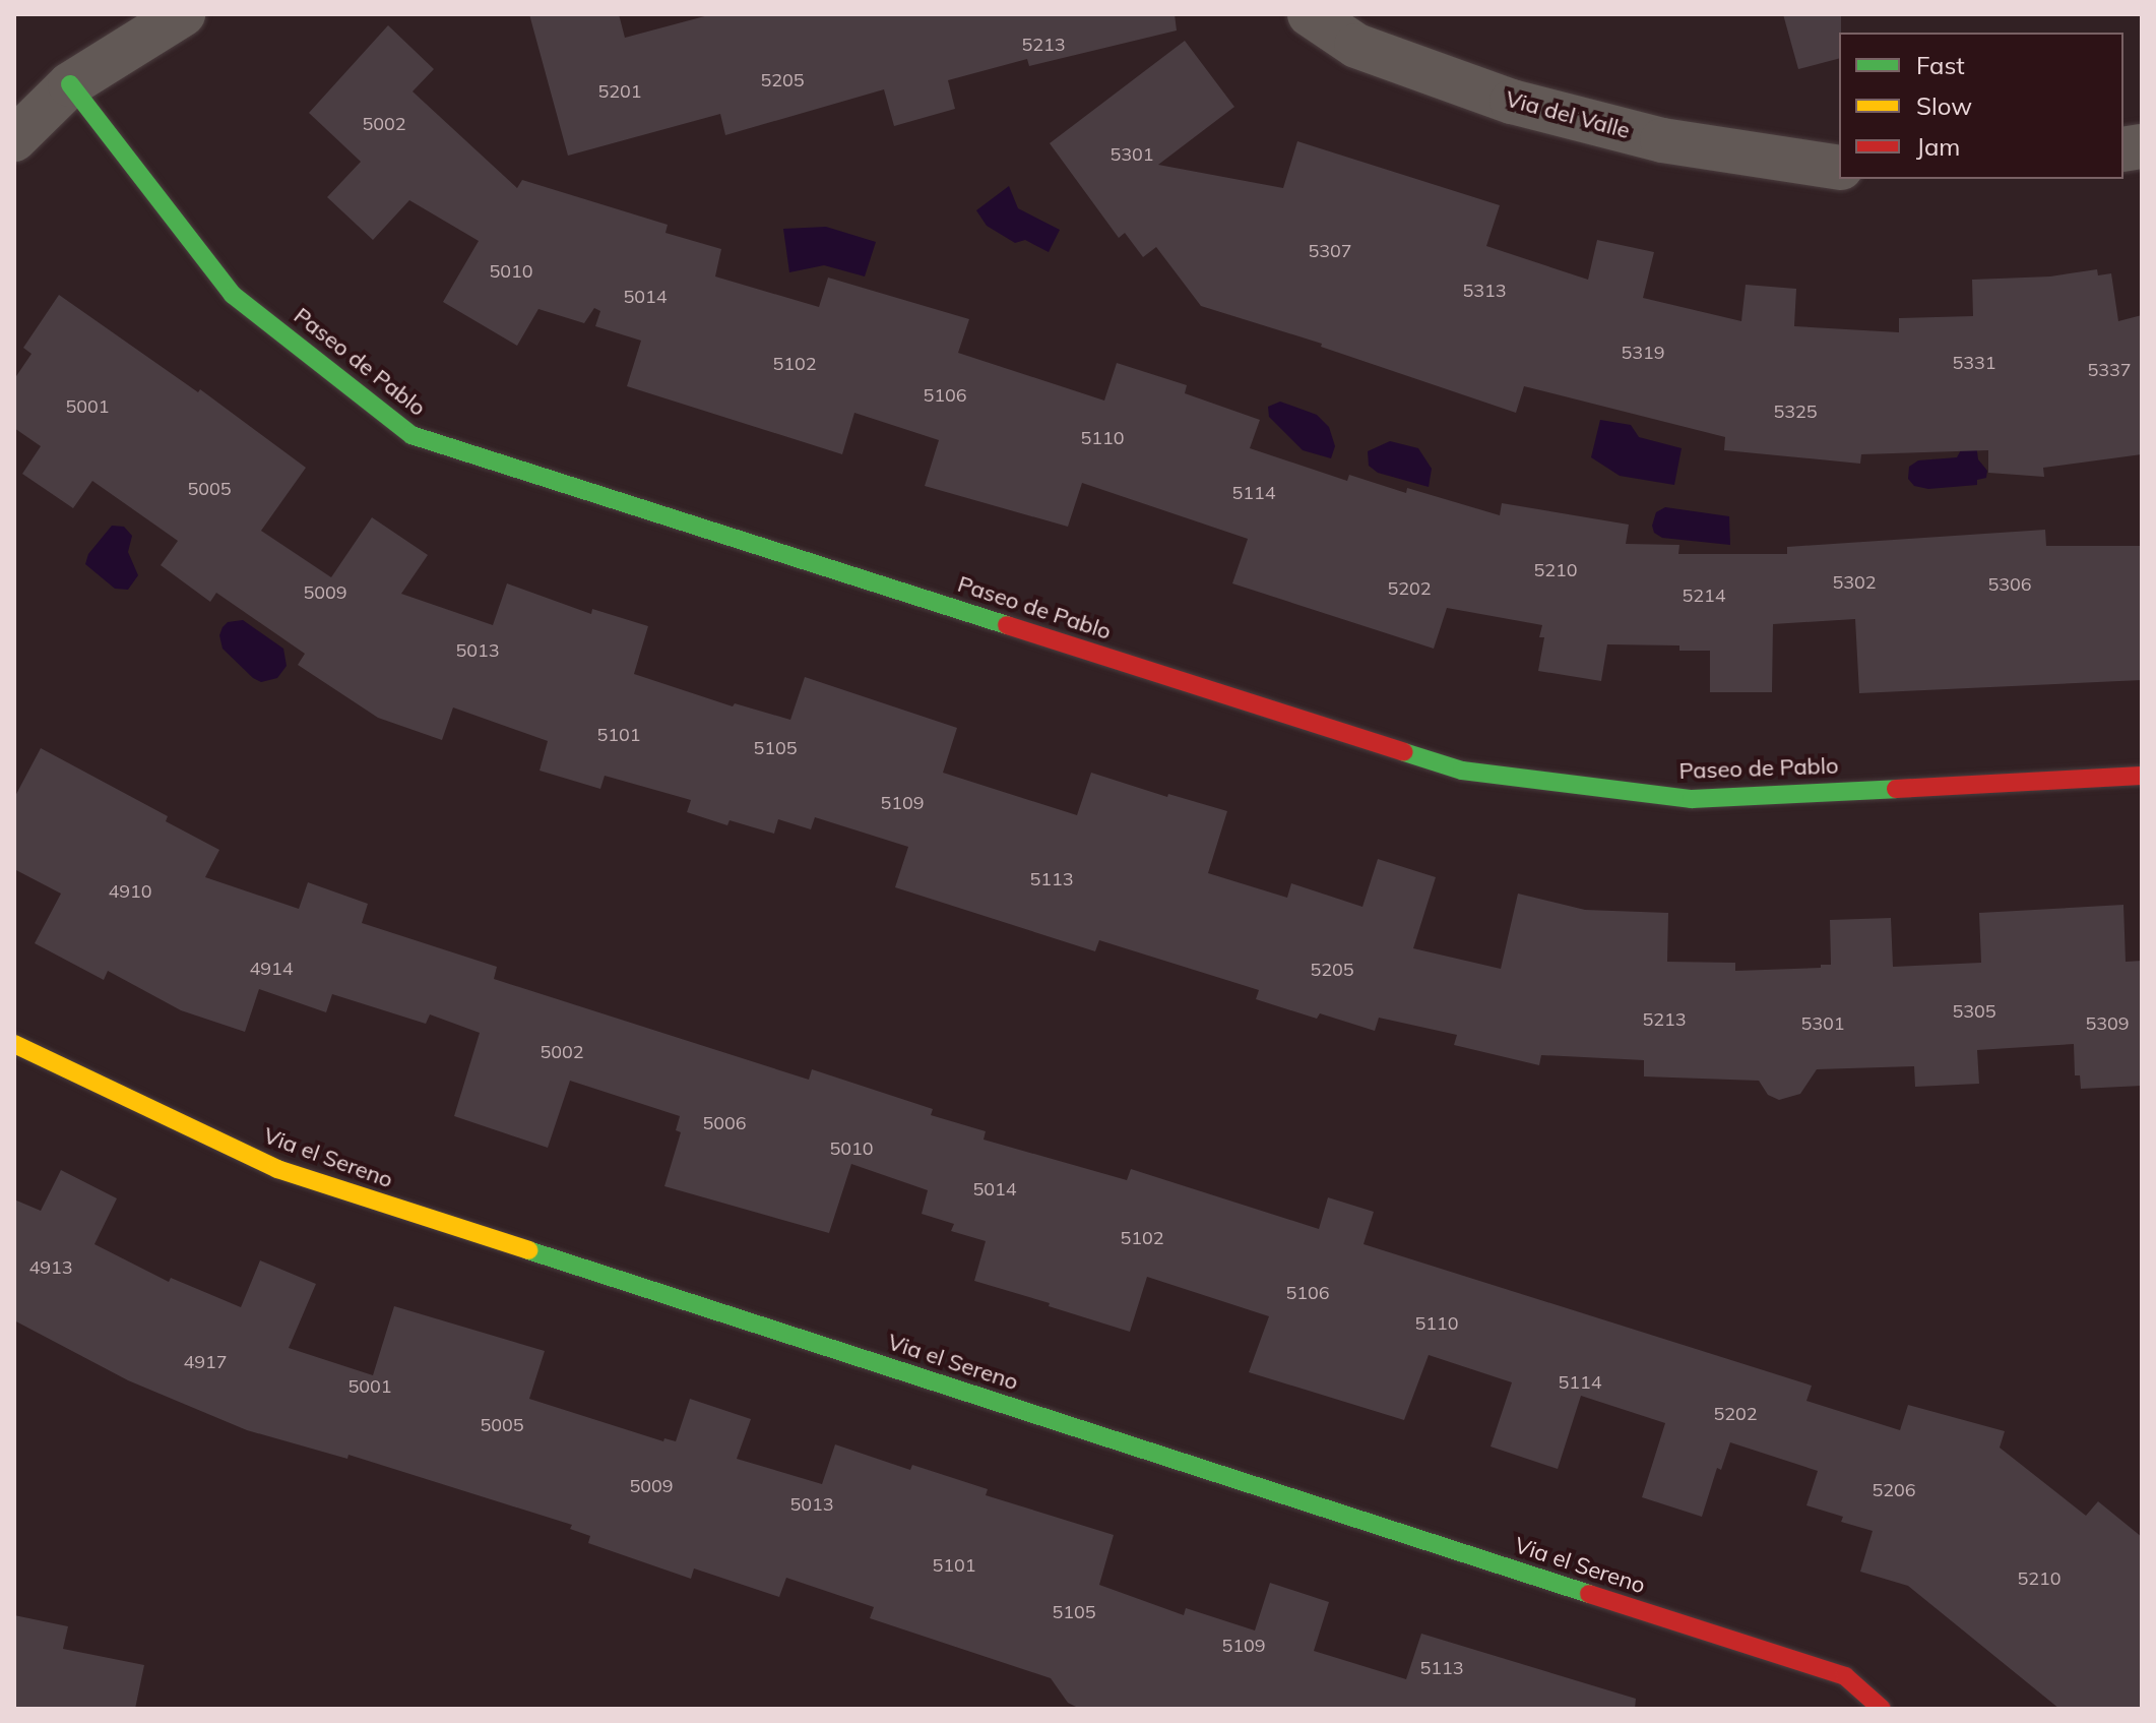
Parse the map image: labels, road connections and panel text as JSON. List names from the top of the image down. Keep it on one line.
{"streets":{"street":["Via del Valle","Paseo de Pablo","Via el Sereno"]},"house_numbers":["5213","5205","5201","5002","5301","5307","5010","5313","5014","5319","5331","5102","5337","5106","5001","5325","5110","5005","5114","5210","5302","5306","5202","5009","5214","5013","5101","5105","5109","5113","4910","4914","5205","5305","5213","5301","5309","5002","5006","5010","5014","5102","4913","5106","5110","4917","5114","5001","5202","5005","5009","5206","5013","5101","5210","5105","5109","5113"],"legend":["Fast","Slow","Jam"]}
